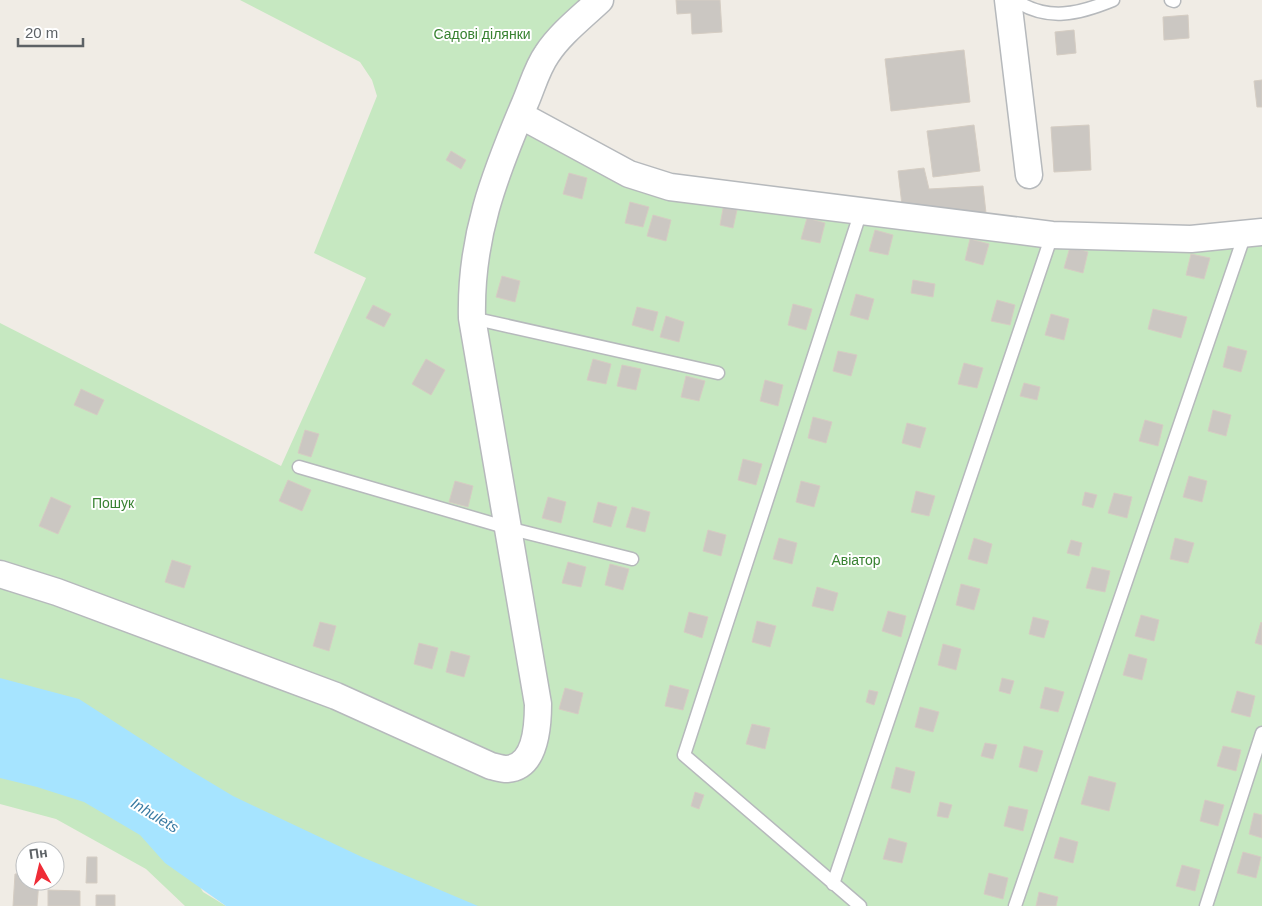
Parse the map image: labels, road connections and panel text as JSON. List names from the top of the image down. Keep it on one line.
{"water":["Inhulets"],"parks":["Садові ділянки","Пошук","Авіатор"],"scale_bar":"20 m","north":"top"}
